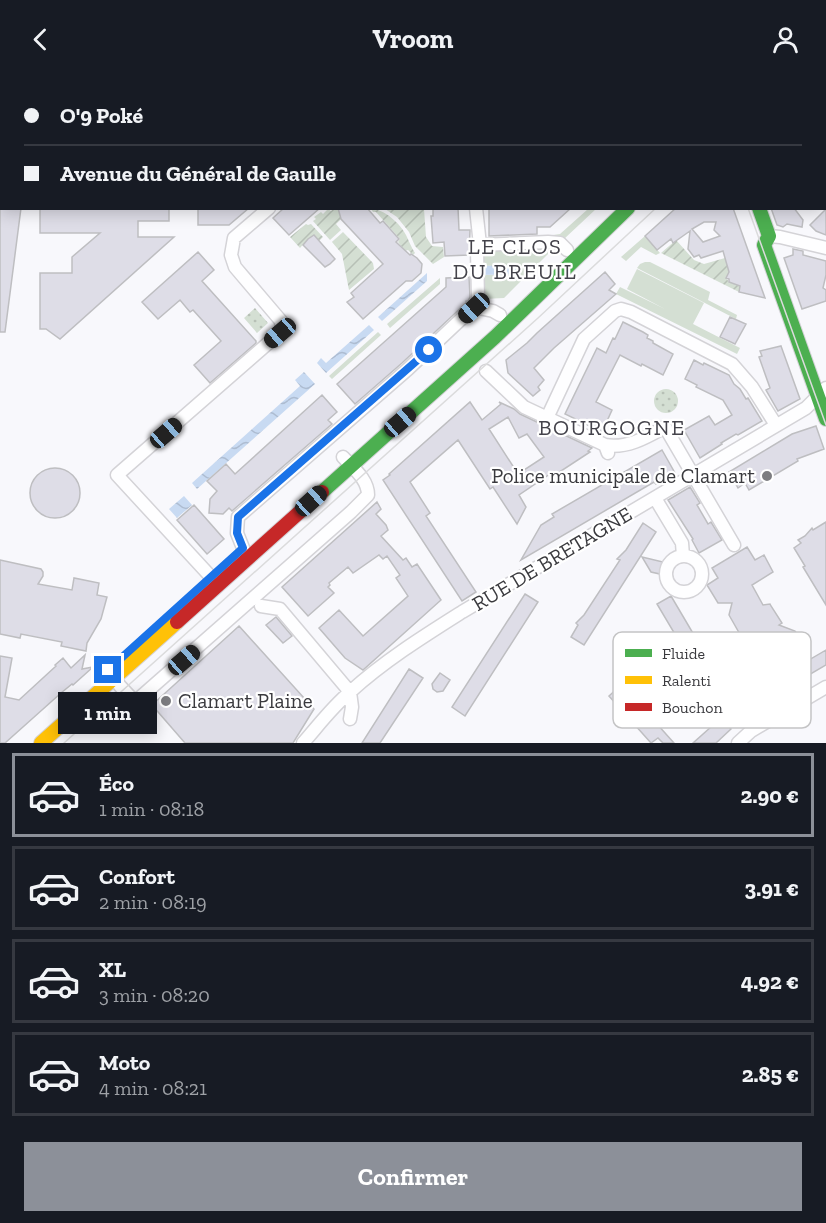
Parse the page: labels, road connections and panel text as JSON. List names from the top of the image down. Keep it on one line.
{"streets":{"street":["RUE DE BRETAGNE"]},"districts":["LE CLOS DU BREUIL","BOURGOGNE"],"places":["Police municipale de Clamart","Clamart Plaine"],"legend":["Fluide","Ralenti","Bouchon"],"page":{"header":"Vroom","banner":["O'9 Poké","Avenue du Général de Gaulle"],"bubble":"1 min","list":[{"name":"Éco","note":"1 min · 08:18","value":"2.90 €"},{"name":"Confort","note":"2 min · 08:19","value":"3.91 €"},{"name":"XL","note":"3 min · 08:20","value":"4.92 €"},{"name":"Moto","note":"4 min · 08:21","value":"2.85 €"}],"buttons":"Confirmer"}}
